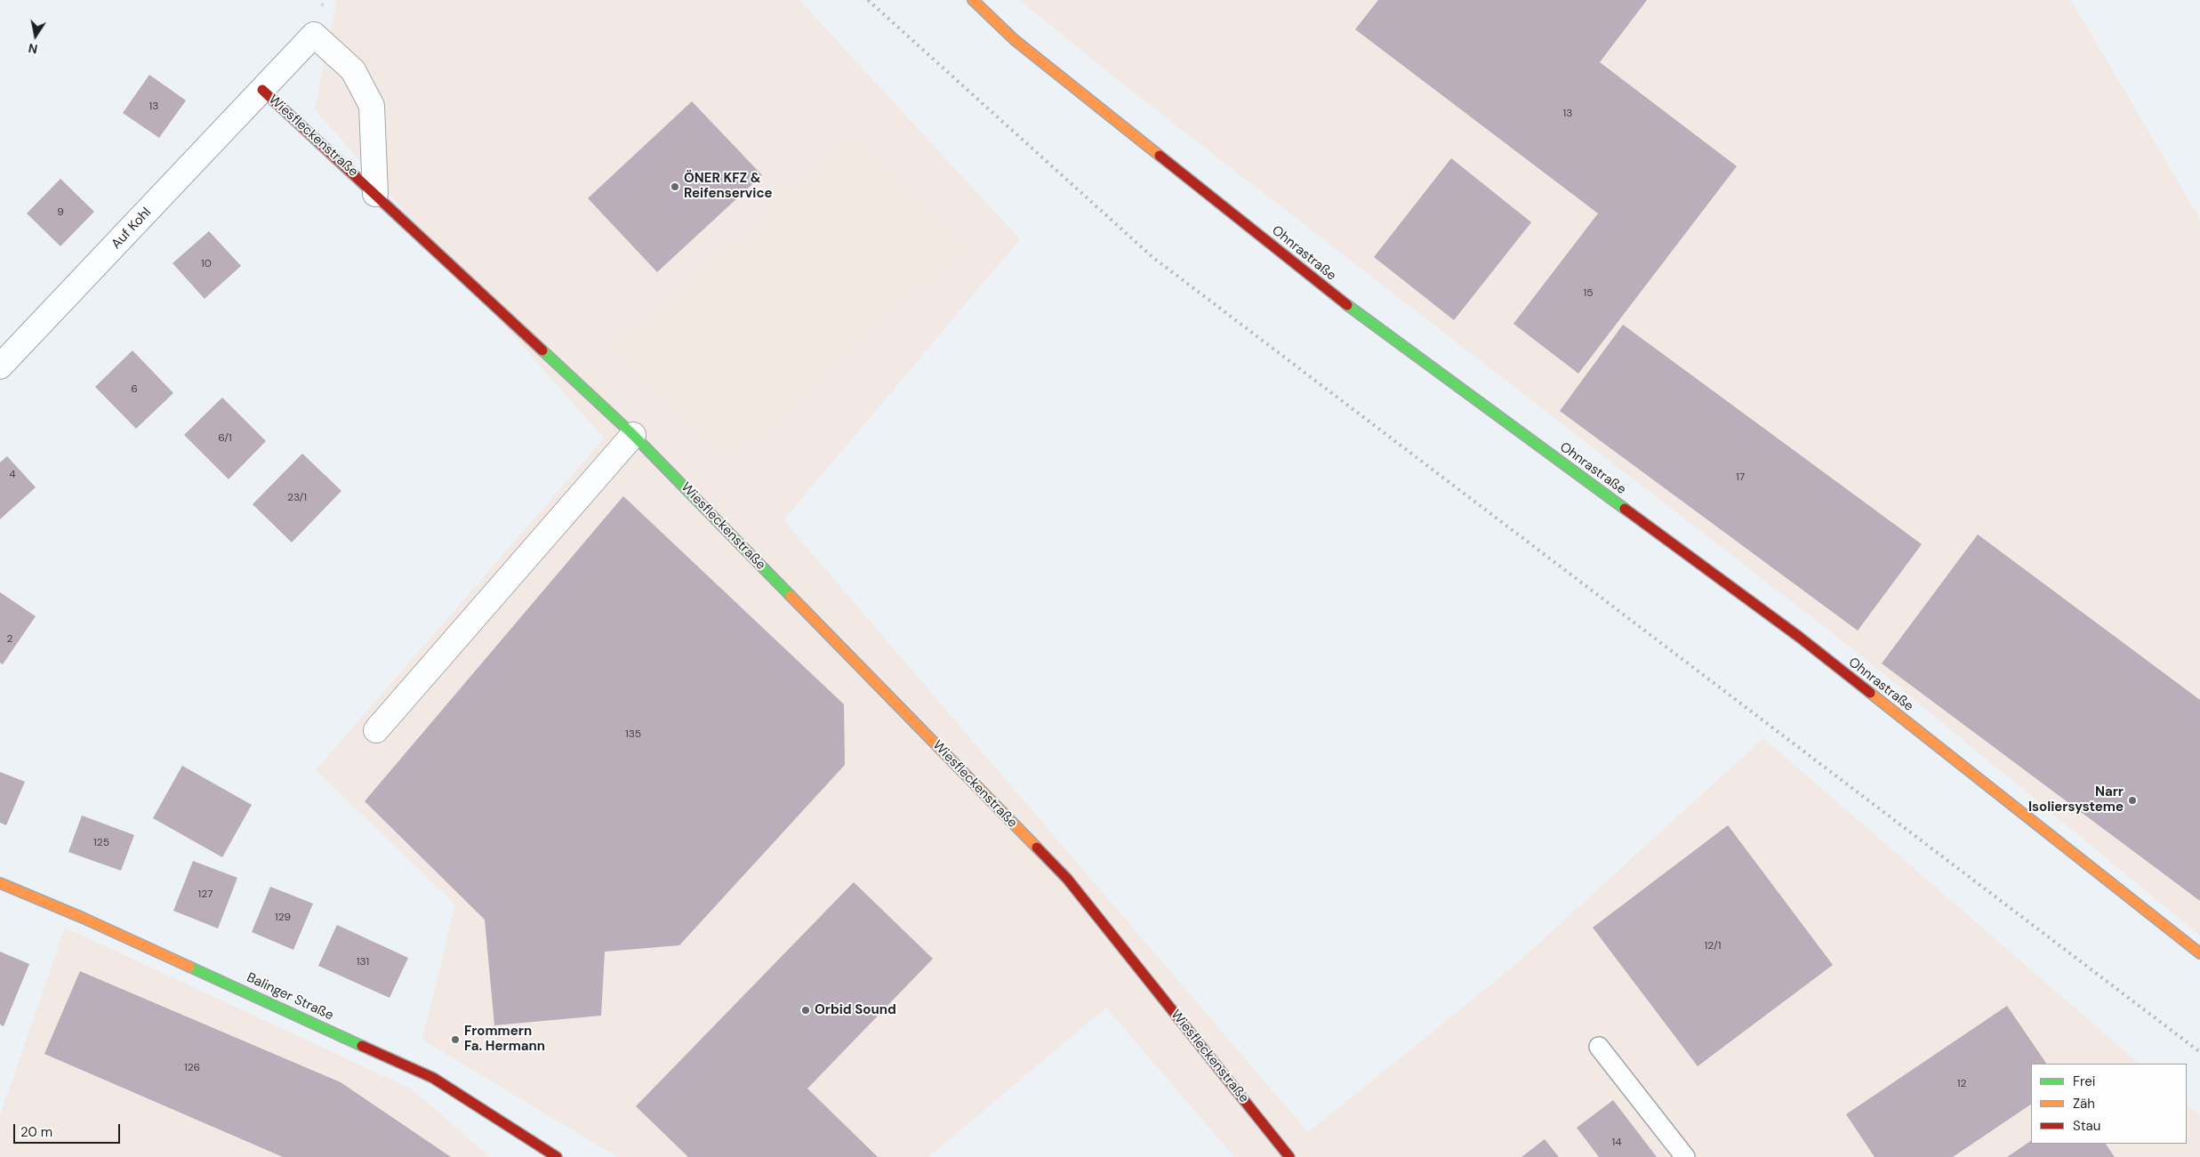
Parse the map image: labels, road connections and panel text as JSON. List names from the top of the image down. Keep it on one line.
{"streets":{"street":["Wiesfleckenstraße","Auf Kohl","Ohnrastraße","Balinger Straße"]},"crossings":[["Wiesfleckenstraße","Auf Kohl"]],"places":["ÖNER KFZ & Reifenservice","Narr Isoliersysteme","Orbid Sound","Frommern Fa. Hermann"],"house_numbers":["13","13","9","10","15","6","6/1","4","17","23/1","2","135","125","127","129","12/1","131","126","12","14"],"legend":["Frei","Zäh","Stau"],"scale_bar":"20 m","north":"bottom"}
